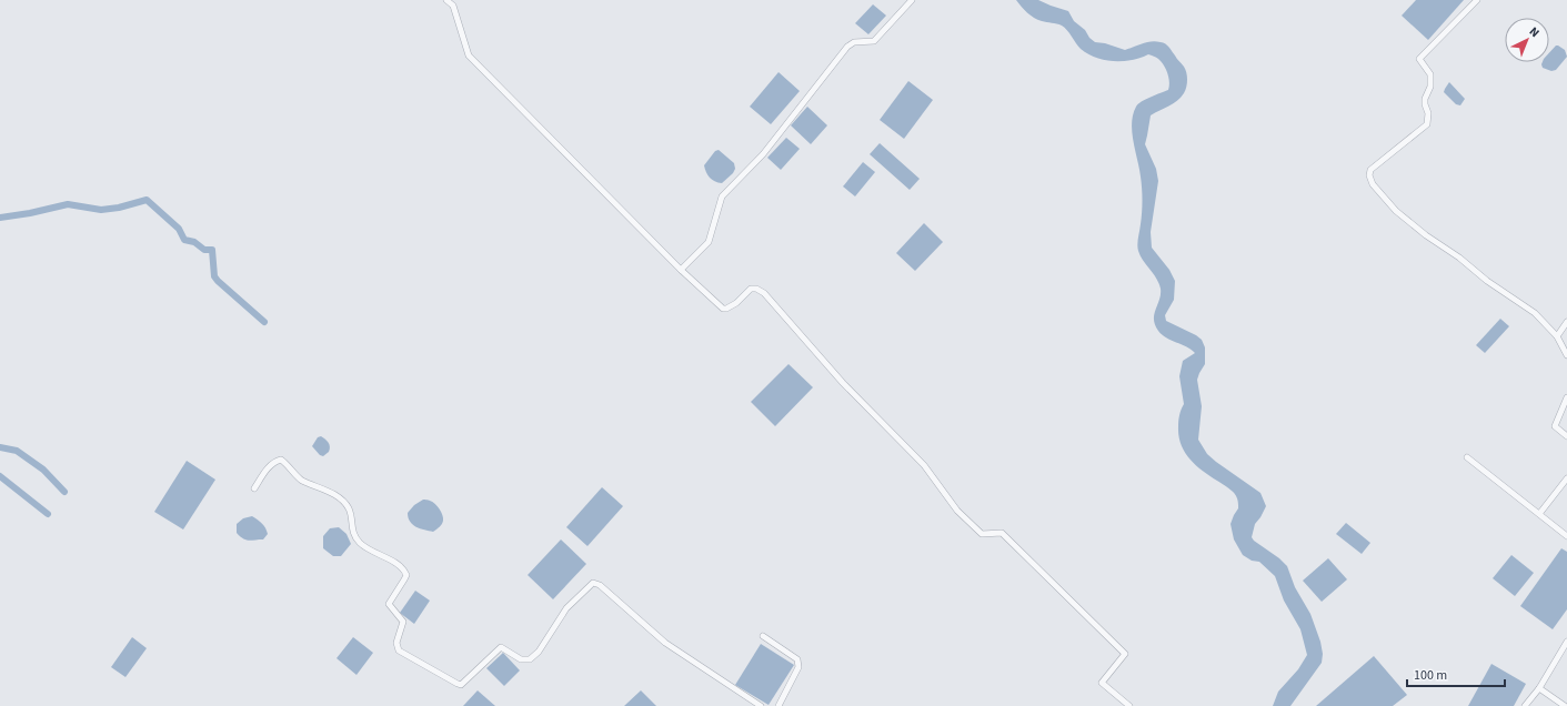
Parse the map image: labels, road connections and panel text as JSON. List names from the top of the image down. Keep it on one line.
{"scale_bar":"100 m","north":"top right"}
